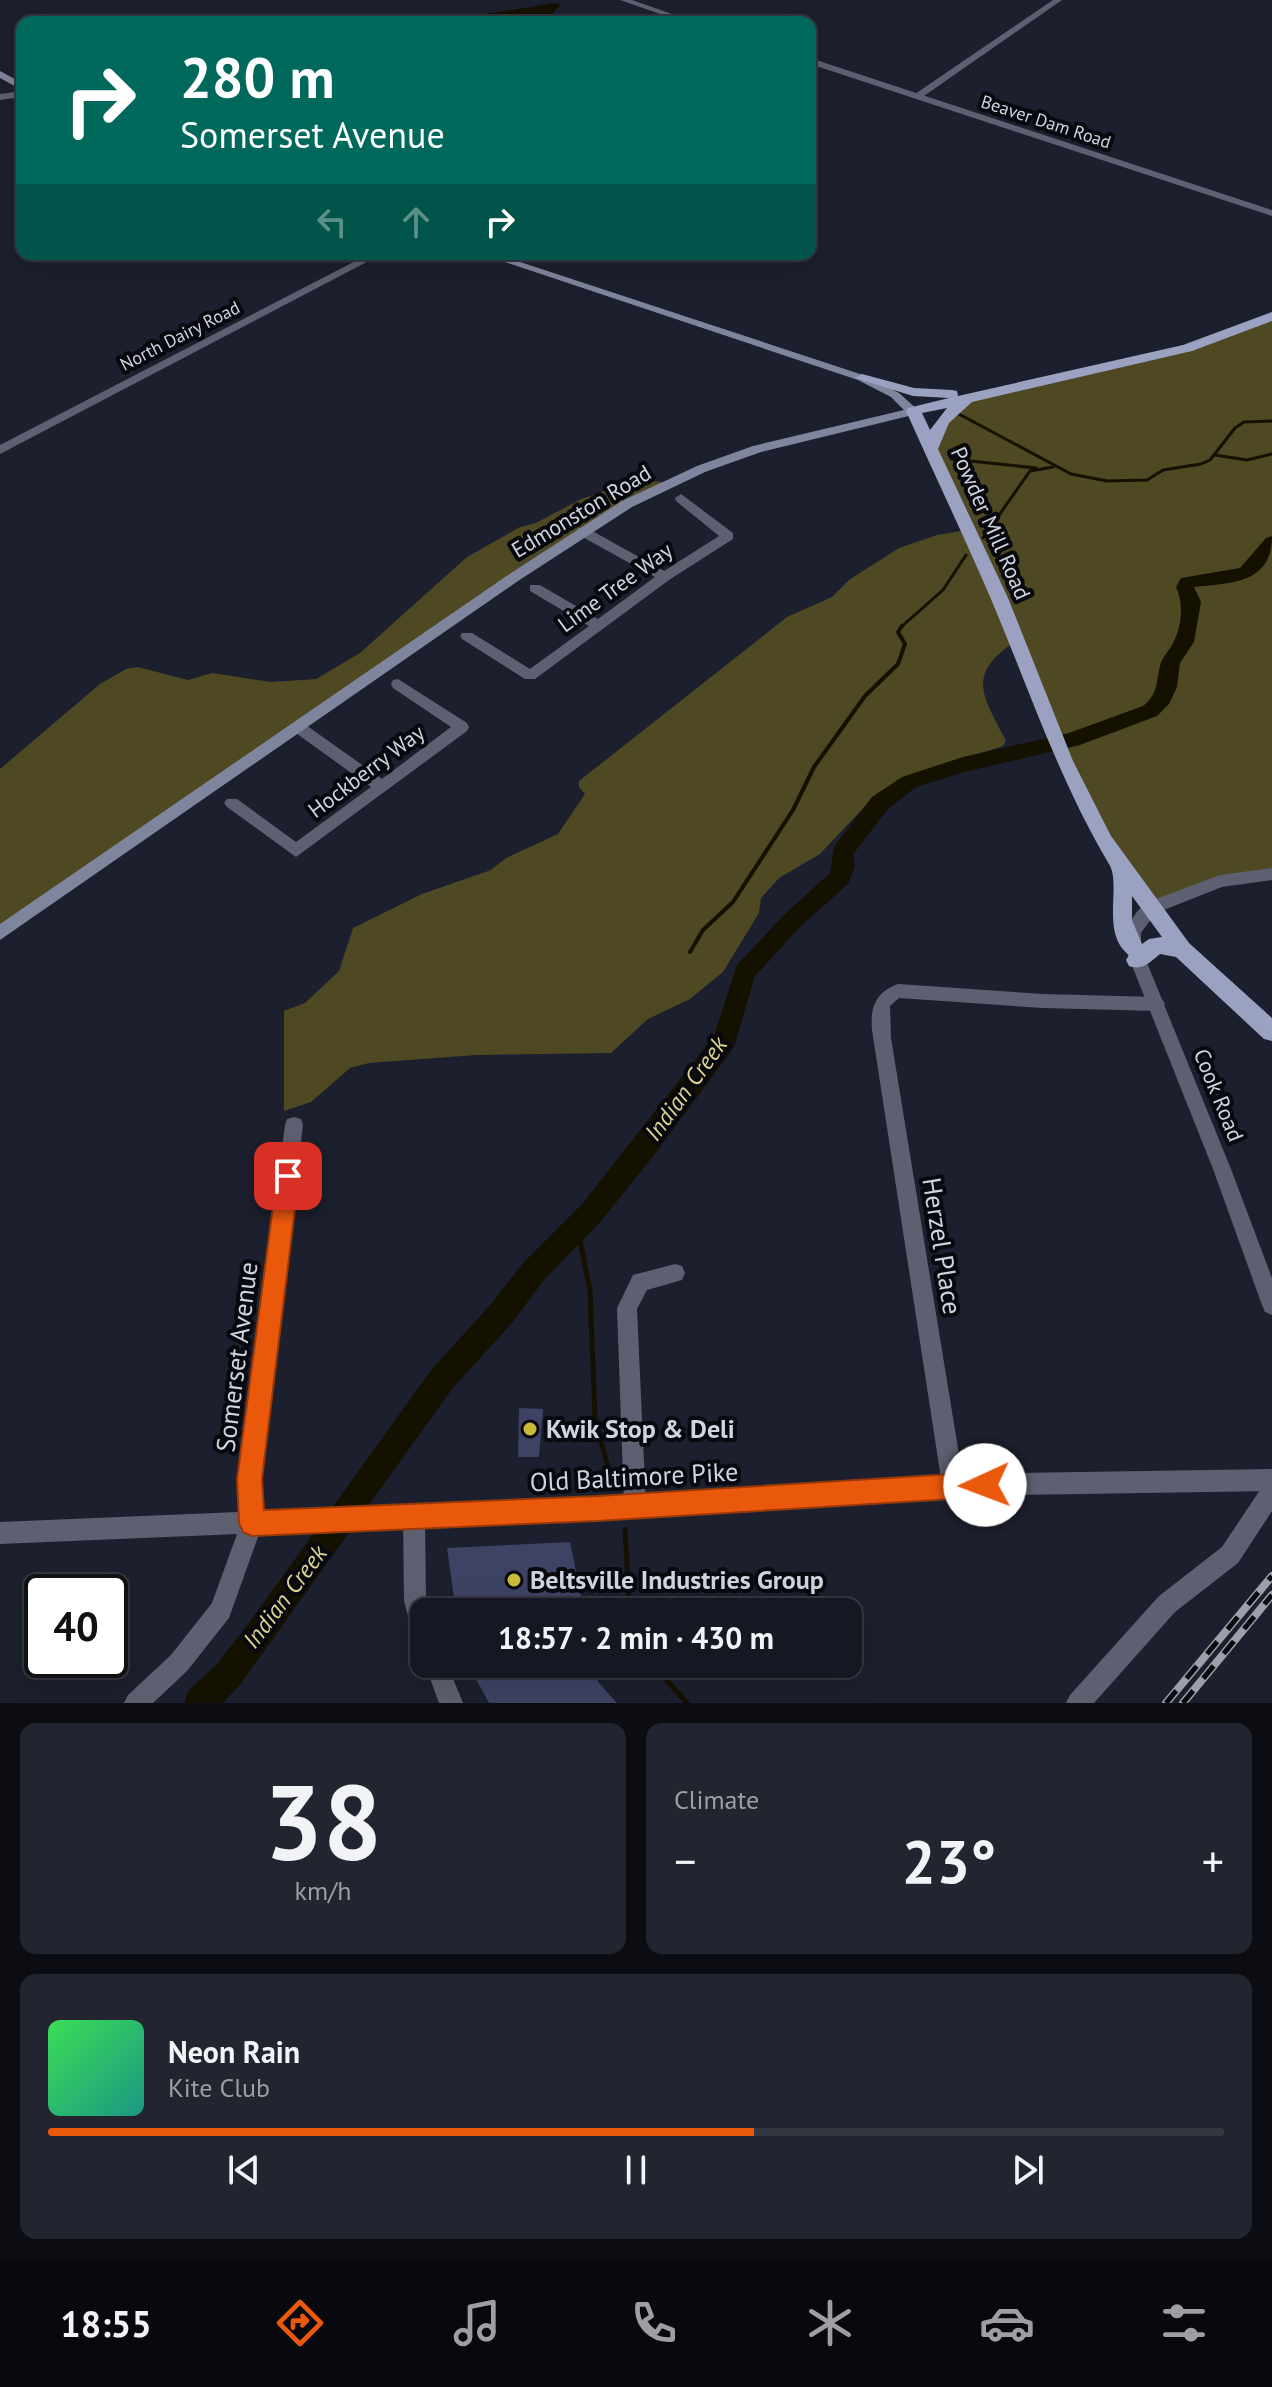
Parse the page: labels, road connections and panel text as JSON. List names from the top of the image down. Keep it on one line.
{"streets":{"main road":["Edmonston Road","Powder Mill Road"],"street":["Beaver Dam Road","North Dairy Road","Lime Tree Way","Hockberry Way","Cook Road","Herzel Place","Somerset Avenue","Old Baltimore Pike"]},"crossings":[["Edmonston Road","Powder Mill Road"],["Cook Road","Herzel Place"],["Herzel Place","Old Baltimore Pike"],["Somerset Avenue","Old Baltimore Pike"]],"water":["Indian Creek"],"places":["Kwik Stop & Deli","Beltsville Industries Group"],"page":{"turn":["280 m","Somerset Avenue"],"limit":"40","trip":"18:57 · 2 min · 430 m","tile":[["38","km/h"],"Climate"],"heat":["−","23°","+"],"song":["Neon Rain","Kite Club"],"tabs":"18:55"}}
